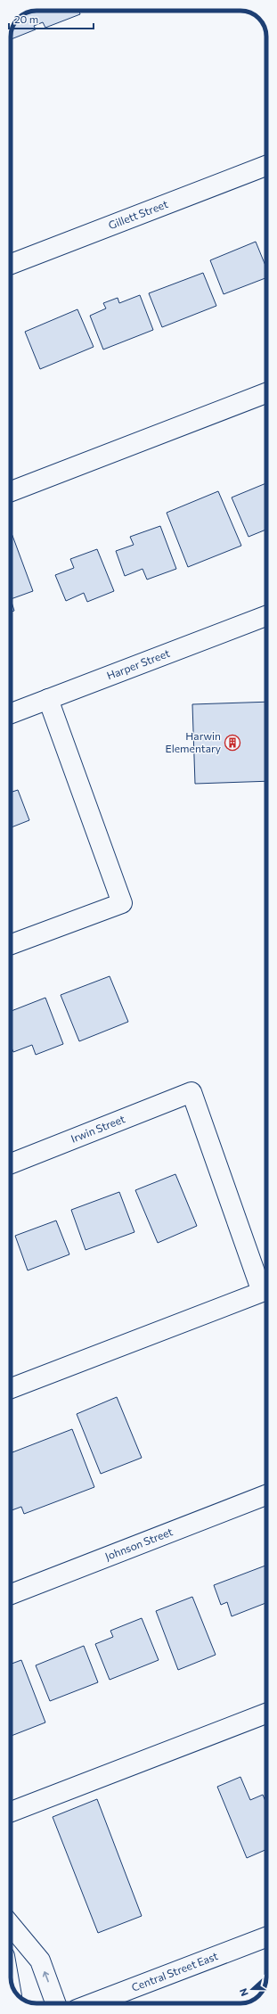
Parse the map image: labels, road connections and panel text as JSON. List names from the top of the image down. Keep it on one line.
{"streets":{"street":["Gillett Street","Harper Street","Irwin Street","Johnson Street","Central Street East"]},"places":{"building":["Harwin Elementary"]},"scale_bar":"20 m","north":"left"}
